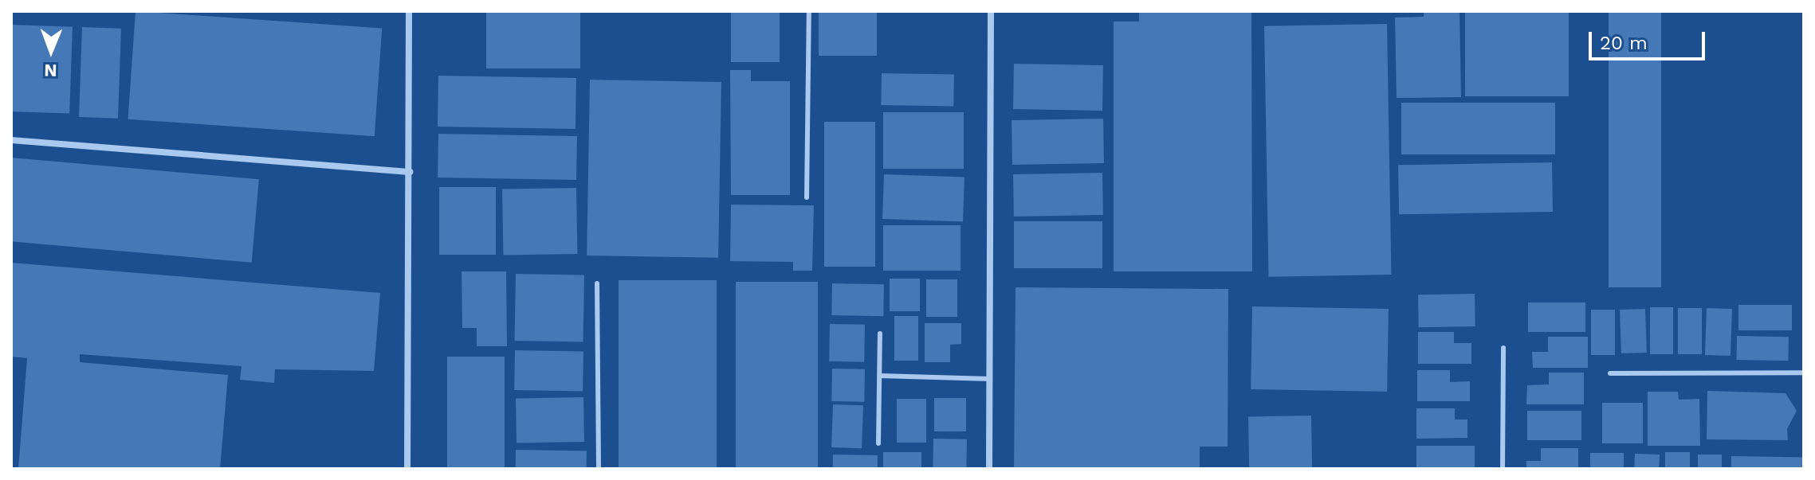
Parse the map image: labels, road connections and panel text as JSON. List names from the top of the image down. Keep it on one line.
{"scale_bar":"20 m","north":"bottom"}
